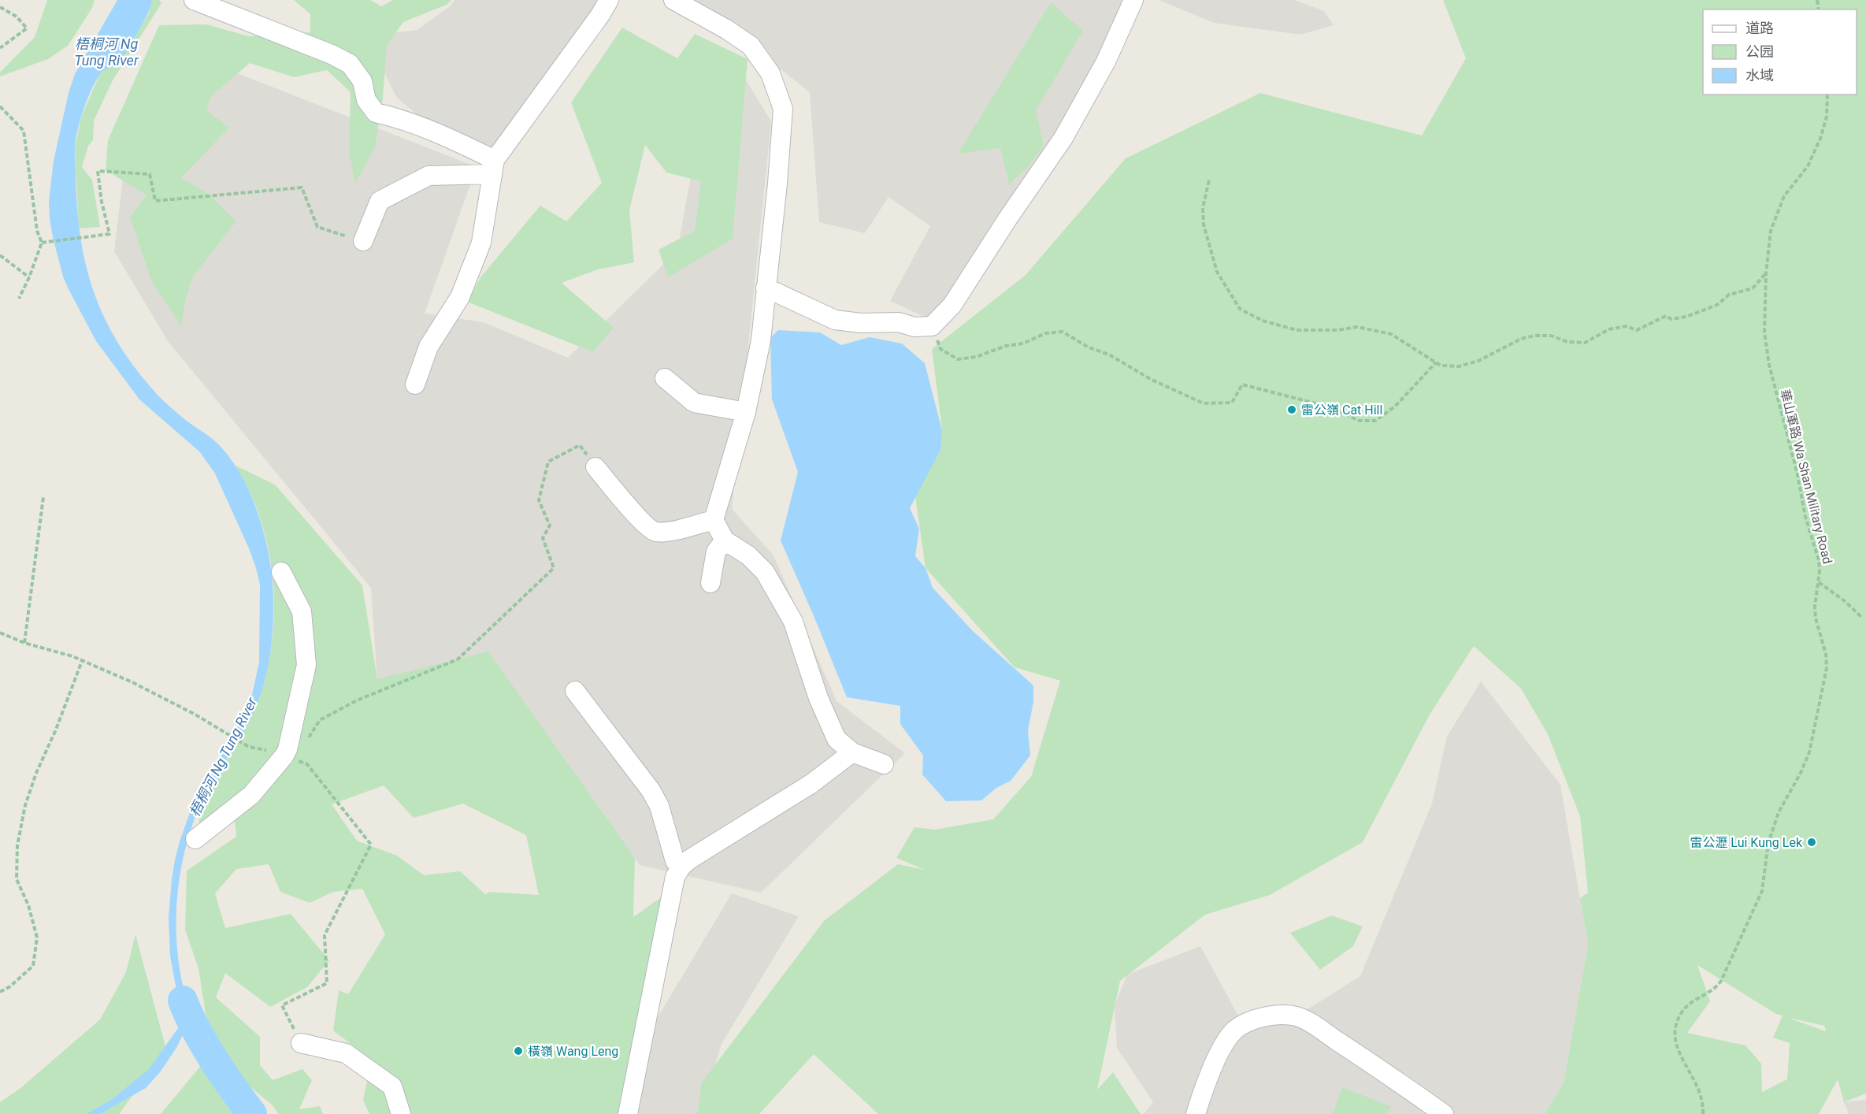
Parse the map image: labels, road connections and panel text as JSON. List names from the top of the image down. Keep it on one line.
{"streets":{"path":["華山軍路 Wa Shan Military Road"]},"water":["梧桐河 Ng Tung River"],"places":["雷公嶺 Cat Hill","雷公瀝 Lui Kung Lek","橫嶺 Wang Leng"],"legend":["道路","公园","水域"]}
